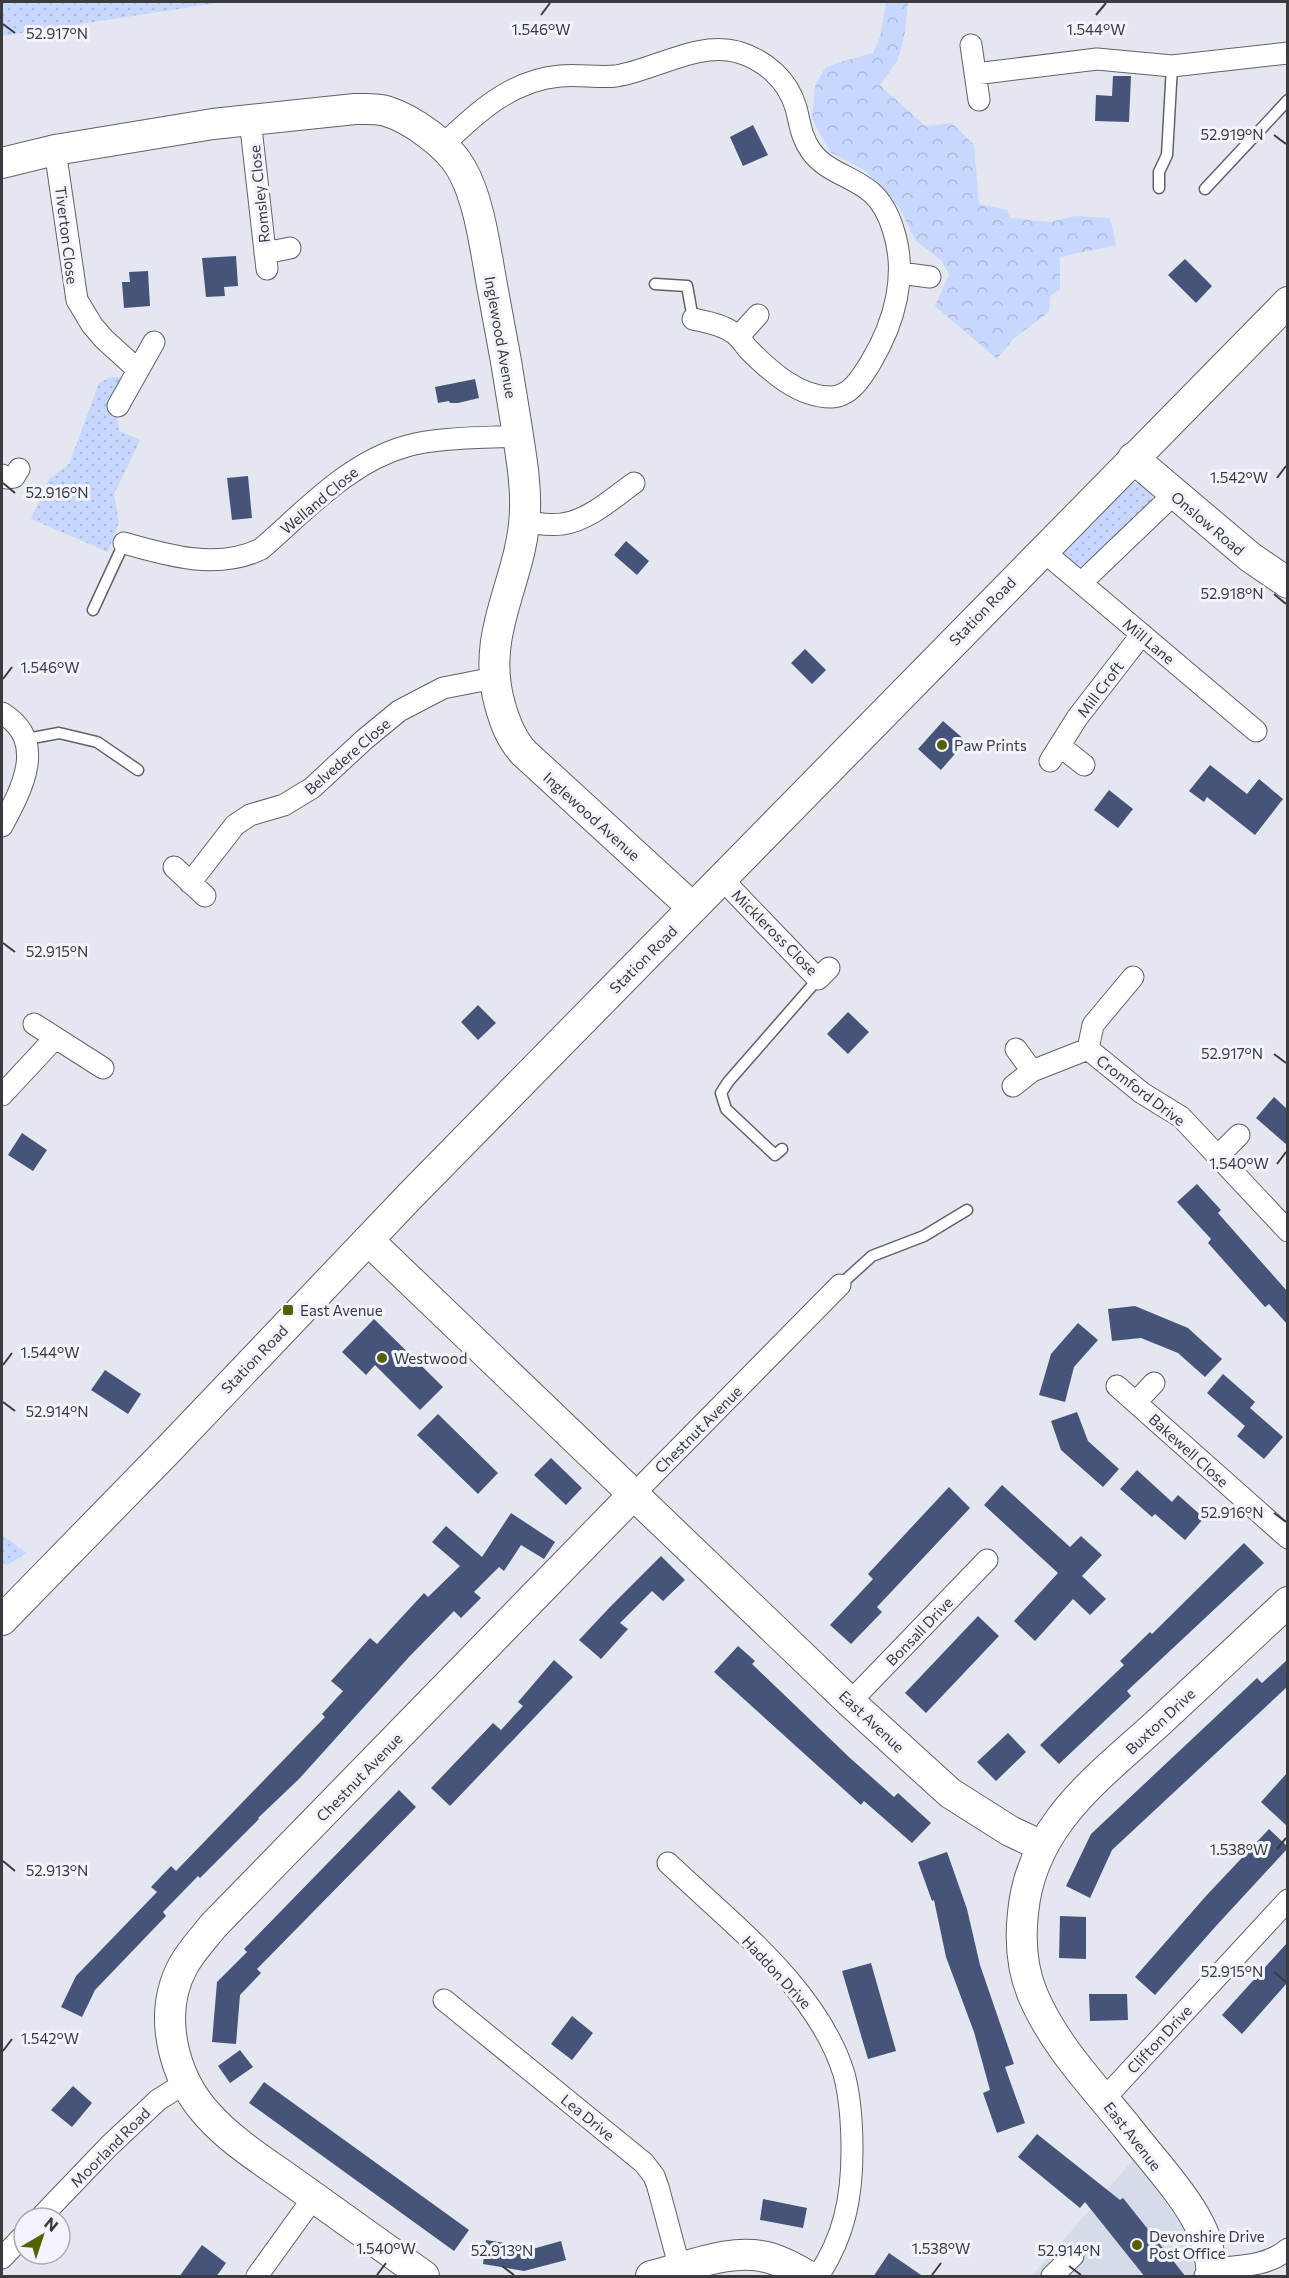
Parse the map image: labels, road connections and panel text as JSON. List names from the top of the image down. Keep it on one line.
{"streets":{"street":["Romsley Close","Tiverton Close","Inglewood Avenue","Welland Close","Onslow Road","Station Road","Mill Lane","Mill Croft","Belvedere Close","Mickleross Close","Cromford Drive","Chestnut Avenue","Bakewell Close","Bonsall Drive","East Avenue","Buxton Drive","Haddon Drive","Clifton Drive","Lea Drive","Moorland Road"]},"crossings":[["Romsley Close","Inglewood Avenue"],["Tiverton Close","Inglewood Avenue"],["Inglewood Avenue","Welland Close"],["Inglewood Avenue","Station Road"],["Inglewood Avenue","Belvedere Close"],["Onslow Road","Station Road"],["Station Road","Mill Lane"],["Station Road","Mickleross Close"],["Station Road","East Avenue"],["Mill Lane","Mill Croft"],["Chestnut Avenue","East Avenue"],["Chestnut Avenue","Moorland Road"],["Bonsall Drive","East Avenue"],["East Avenue","Buxton Drive"],["East Avenue","Clifton Drive"]],"places":{"other":["Paw Prints","Westwood","Devonshire Drive Post Office"],"transit":["East Avenue"]},"north":"top right","coordinates":["1.546°W","1.544°W","52.917°N","52.919°N","1.542°W","52.916°N","52.918°N","52.915°N","1.540°W","52.914°N","1.538°W","52.913°N"]}
